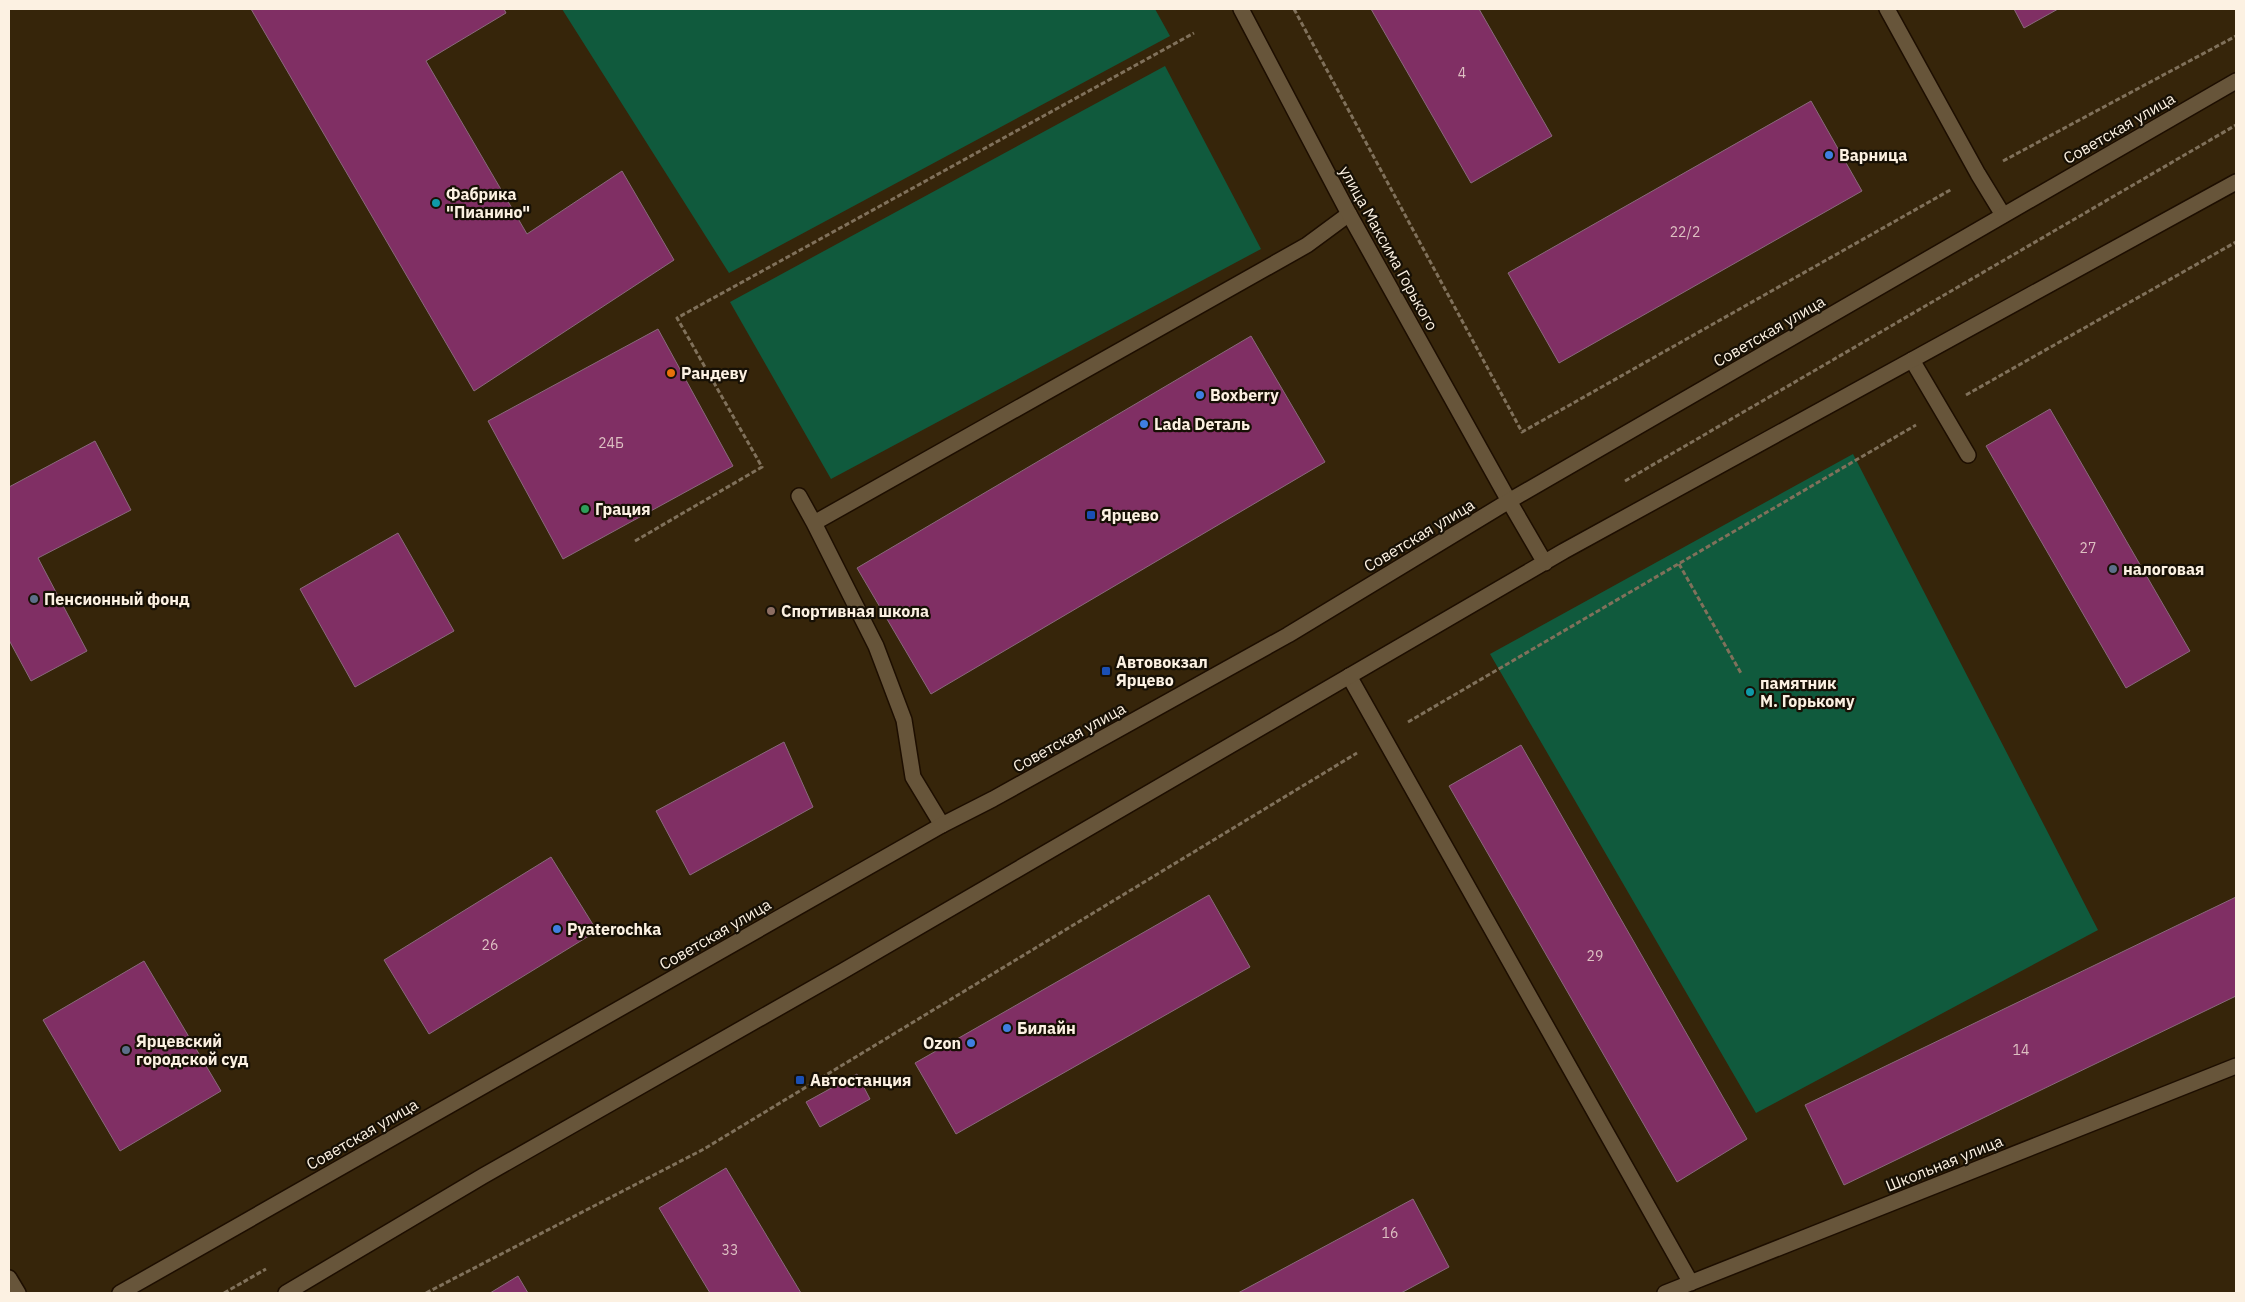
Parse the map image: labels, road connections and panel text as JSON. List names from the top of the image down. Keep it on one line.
{"streets":{"main road":["Советская улица","улица Максима Горького","Школьная улица"]},"crossings":[["Советская улица","улица Максима Горького"]],"places":{"other":["Варница","Фабрика \"Пианино\"","Рандеву","Boxberry","Lada Dеталь","Грация","налоговая","Пенсионный фонд","Спортивная школа","памятник М. Горькому","Pyaterochka","Билайн","Ozon","Ярцевский городской суд"],"transit":["Ярцево","Автовокзал Ярцево","Автостанция"]},"house_numbers":["4","22/2","24Б","27","26","29","14","16","33"]}
